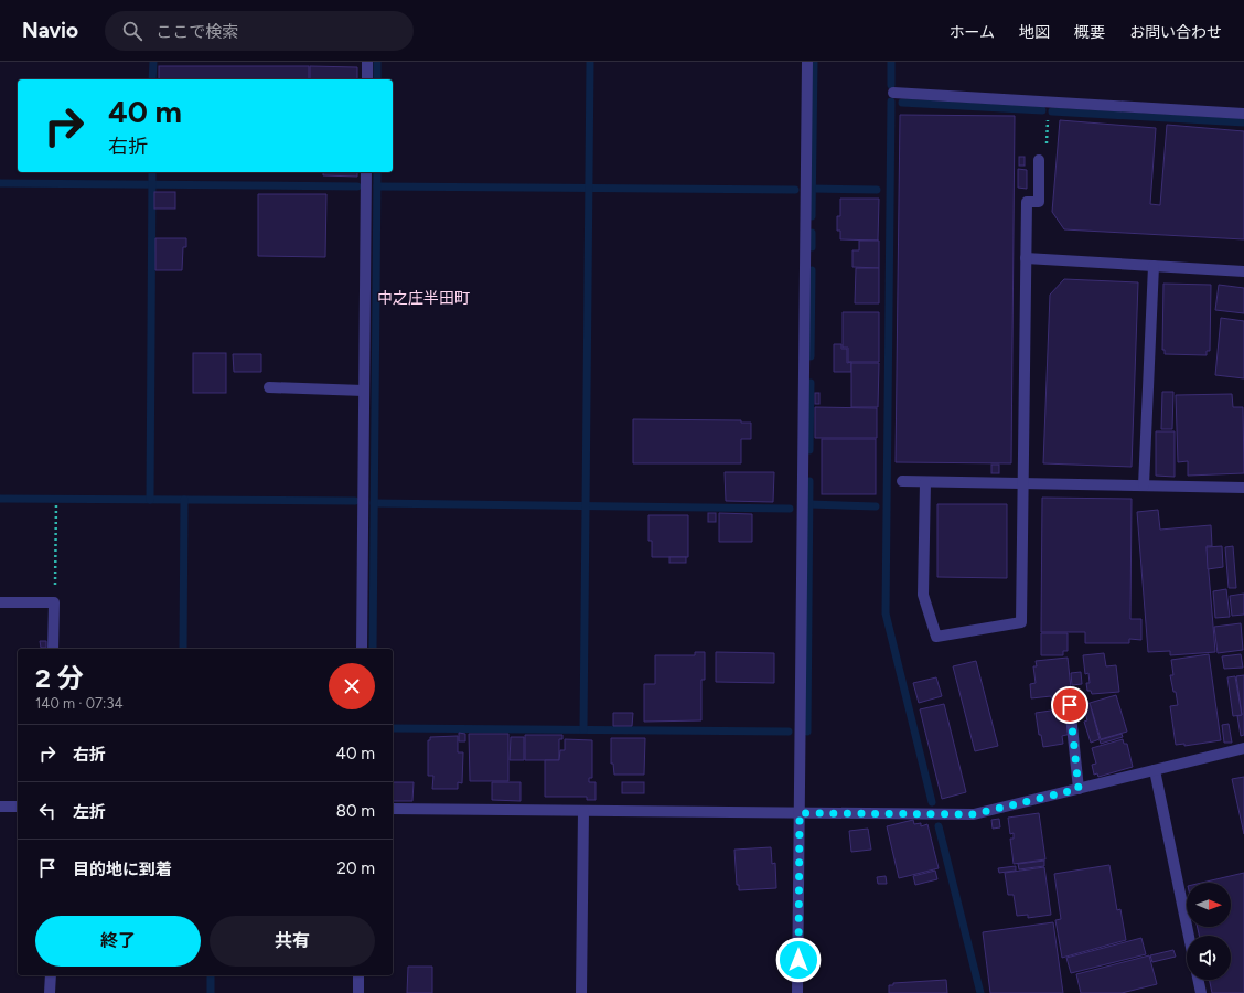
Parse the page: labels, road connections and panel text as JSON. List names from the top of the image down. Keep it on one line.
{"districts":["中之庄半田町"],"north":"right","page":{"header":"Navio","search":"ここで検索","nav":["ホーム","地図","概要","お問い合わせ"],"turn":["40 m","右折"],"heading":["2 分","140 m · 07:34"],"list":[{"name":"右折","value":"40 m"},{"name":"左折","value":"80 m"},{"name":"目的地に到着","value":"20 m"}],"buttons":["終了","共有"]}}
